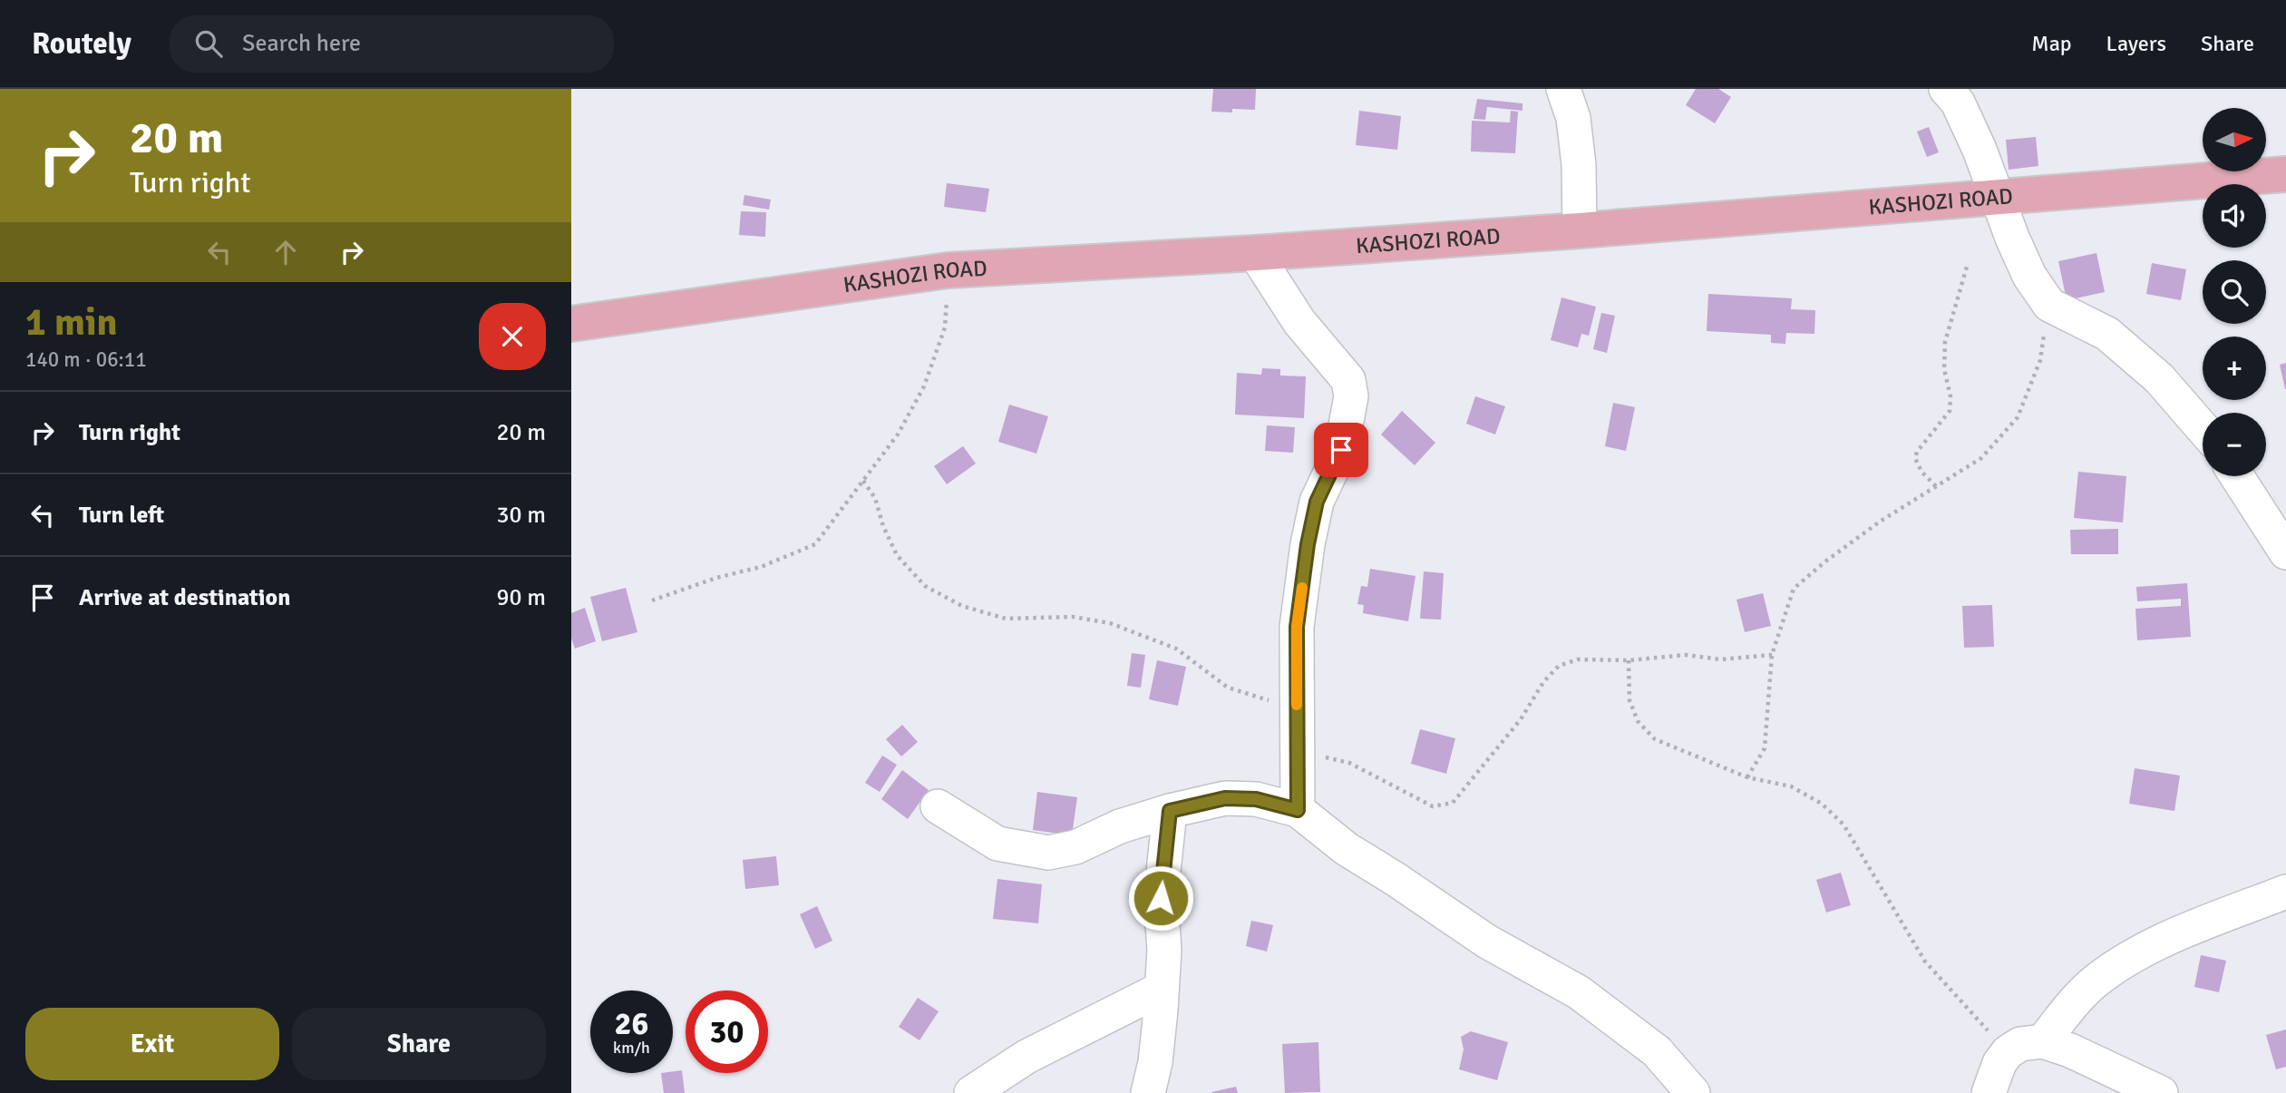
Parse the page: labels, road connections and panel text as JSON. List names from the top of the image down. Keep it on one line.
{"streets":{"main road":["KASHOZI ROAD"]},"north":"right","page":{"header":"Routely","search":"Search here","nav":["Map","Layers","Share"],"turn":["20 m","Turn right"],"map_buttons":["+","−"],"heading":["1 min","140 m · 06:11"],"list":[{"name":"Turn right","value":"20 m"},{"name":"Turn left","value":"30 m"},{"name":"Arrive at destination","value":"90 m"}],"speed":"26 km/h","limit":"30","buttons":["Exit","Share"]}}
